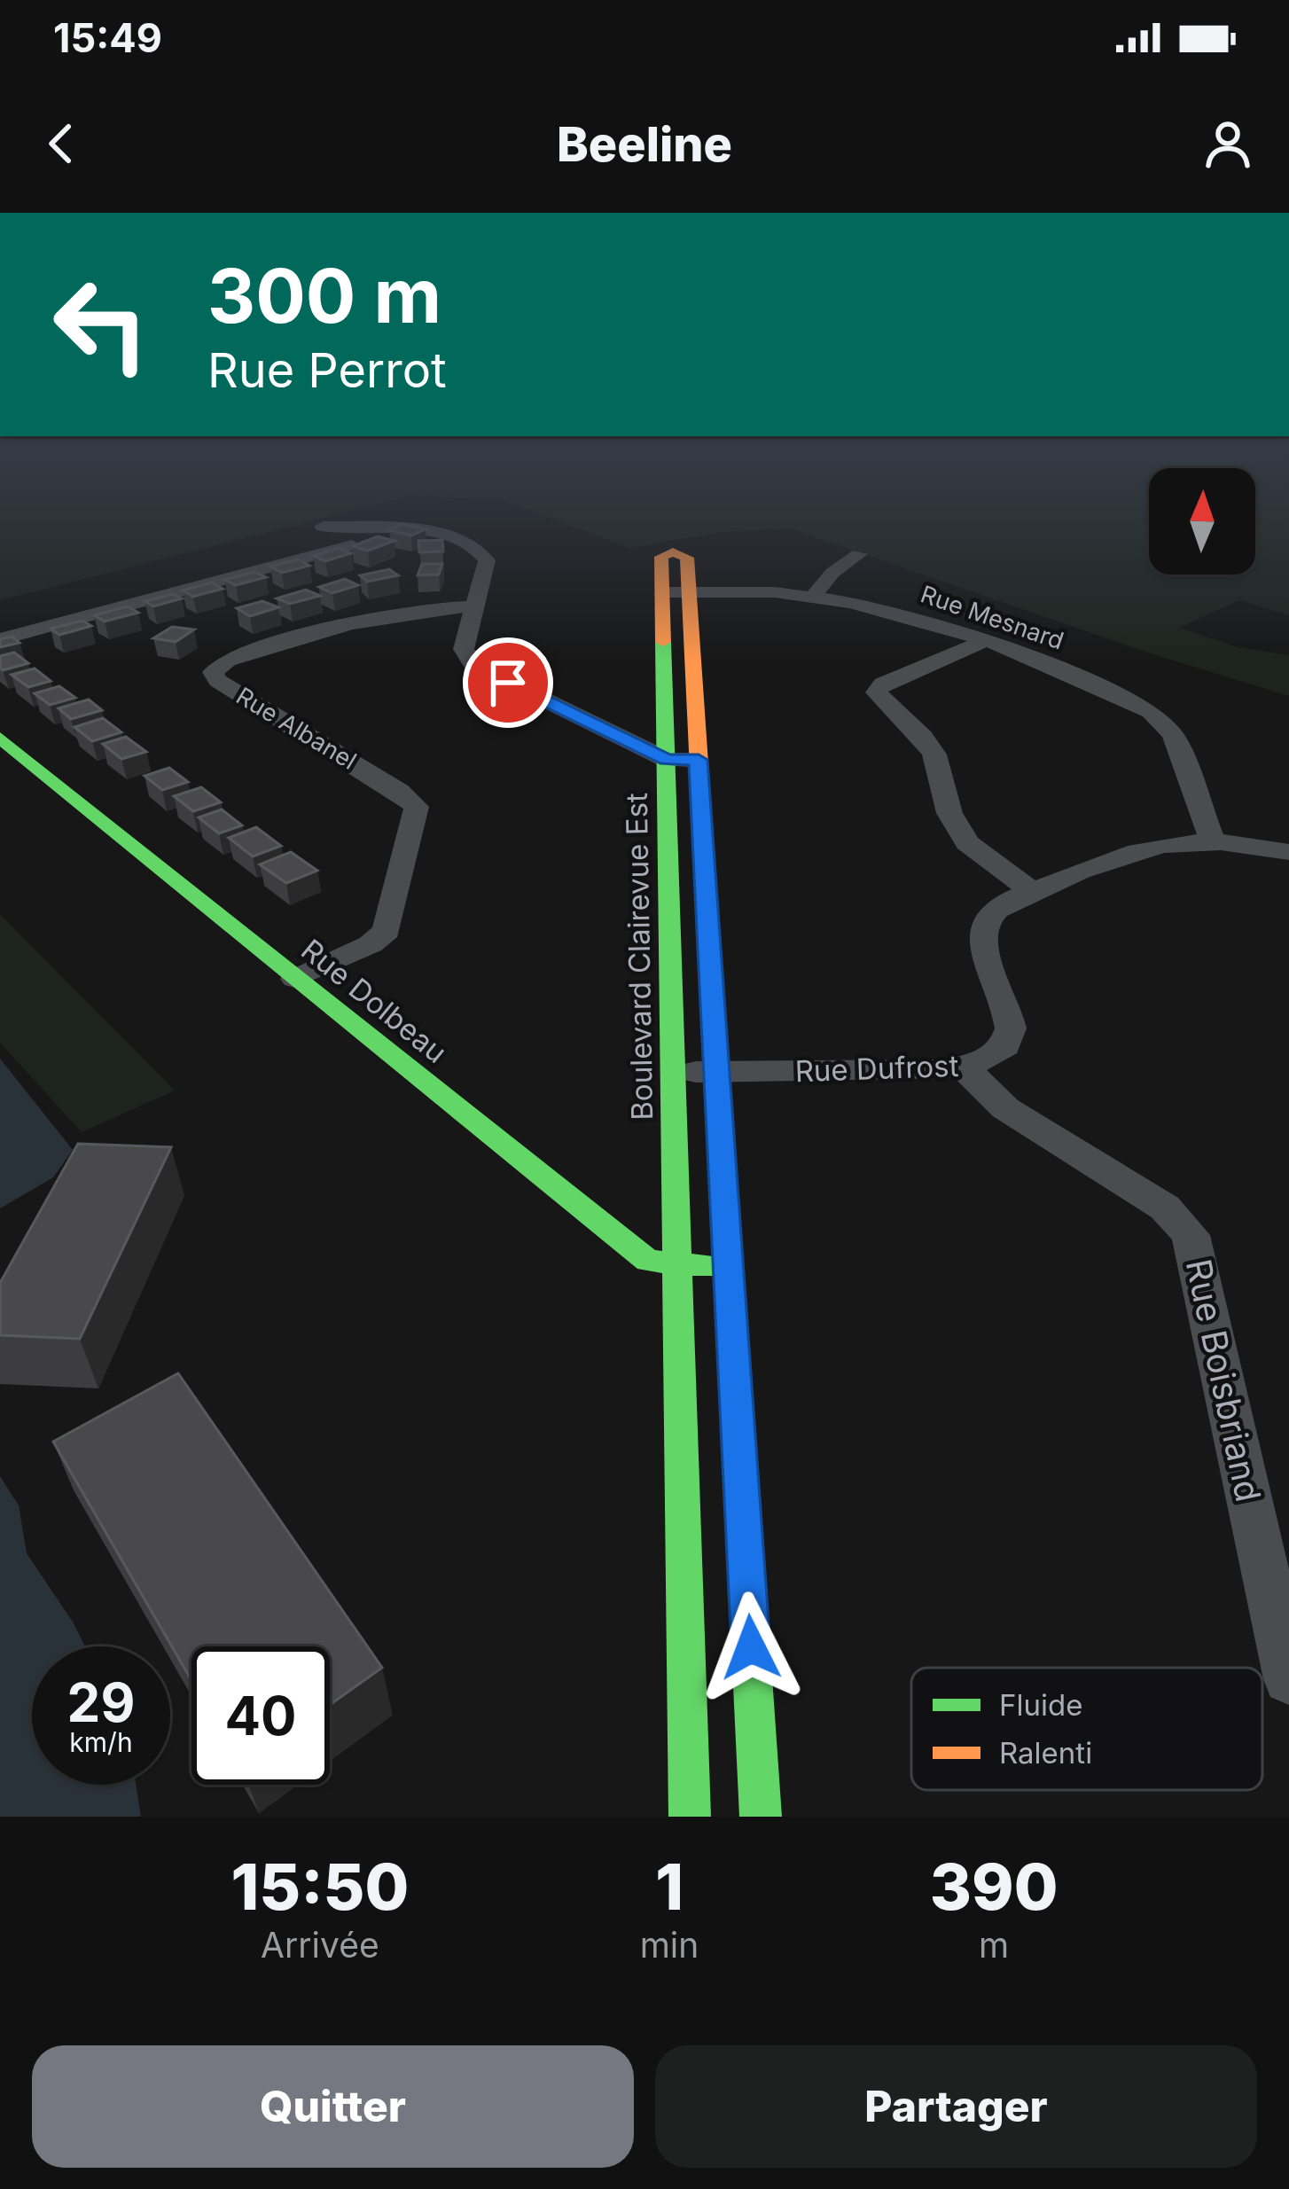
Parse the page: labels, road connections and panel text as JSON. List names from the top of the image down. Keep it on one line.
{"streets":{"street":["Rue Mesnard","Rue Albanel","Boulevard Clairevue Est","Rue Dolbeau","Rue Dufrost","Rue Boisbriand"]},"crossings":[["Rue Mesnard","Boulevard Clairevue Est"],["Rue Mesnard","Rue Dufrost"],["Rue Albanel","Rue Dolbeau"],["Boulevard Clairevue Est","Rue Dolbeau"],["Boulevard Clairevue Est","Rue Dufrost"],["Rue Dufrost","Rue Boisbriand"]],"legend":["Fluide","Ralenti"],"north":"top","page":{"status":"15:49","header":"Beeline","turn":["300 m","Rue Perrot"],"speed":"29 km/h","limit":"40","eta":["15:50","Arrivée","1","min","390","m"],"buttons":["Quitter","Partager"]}}
